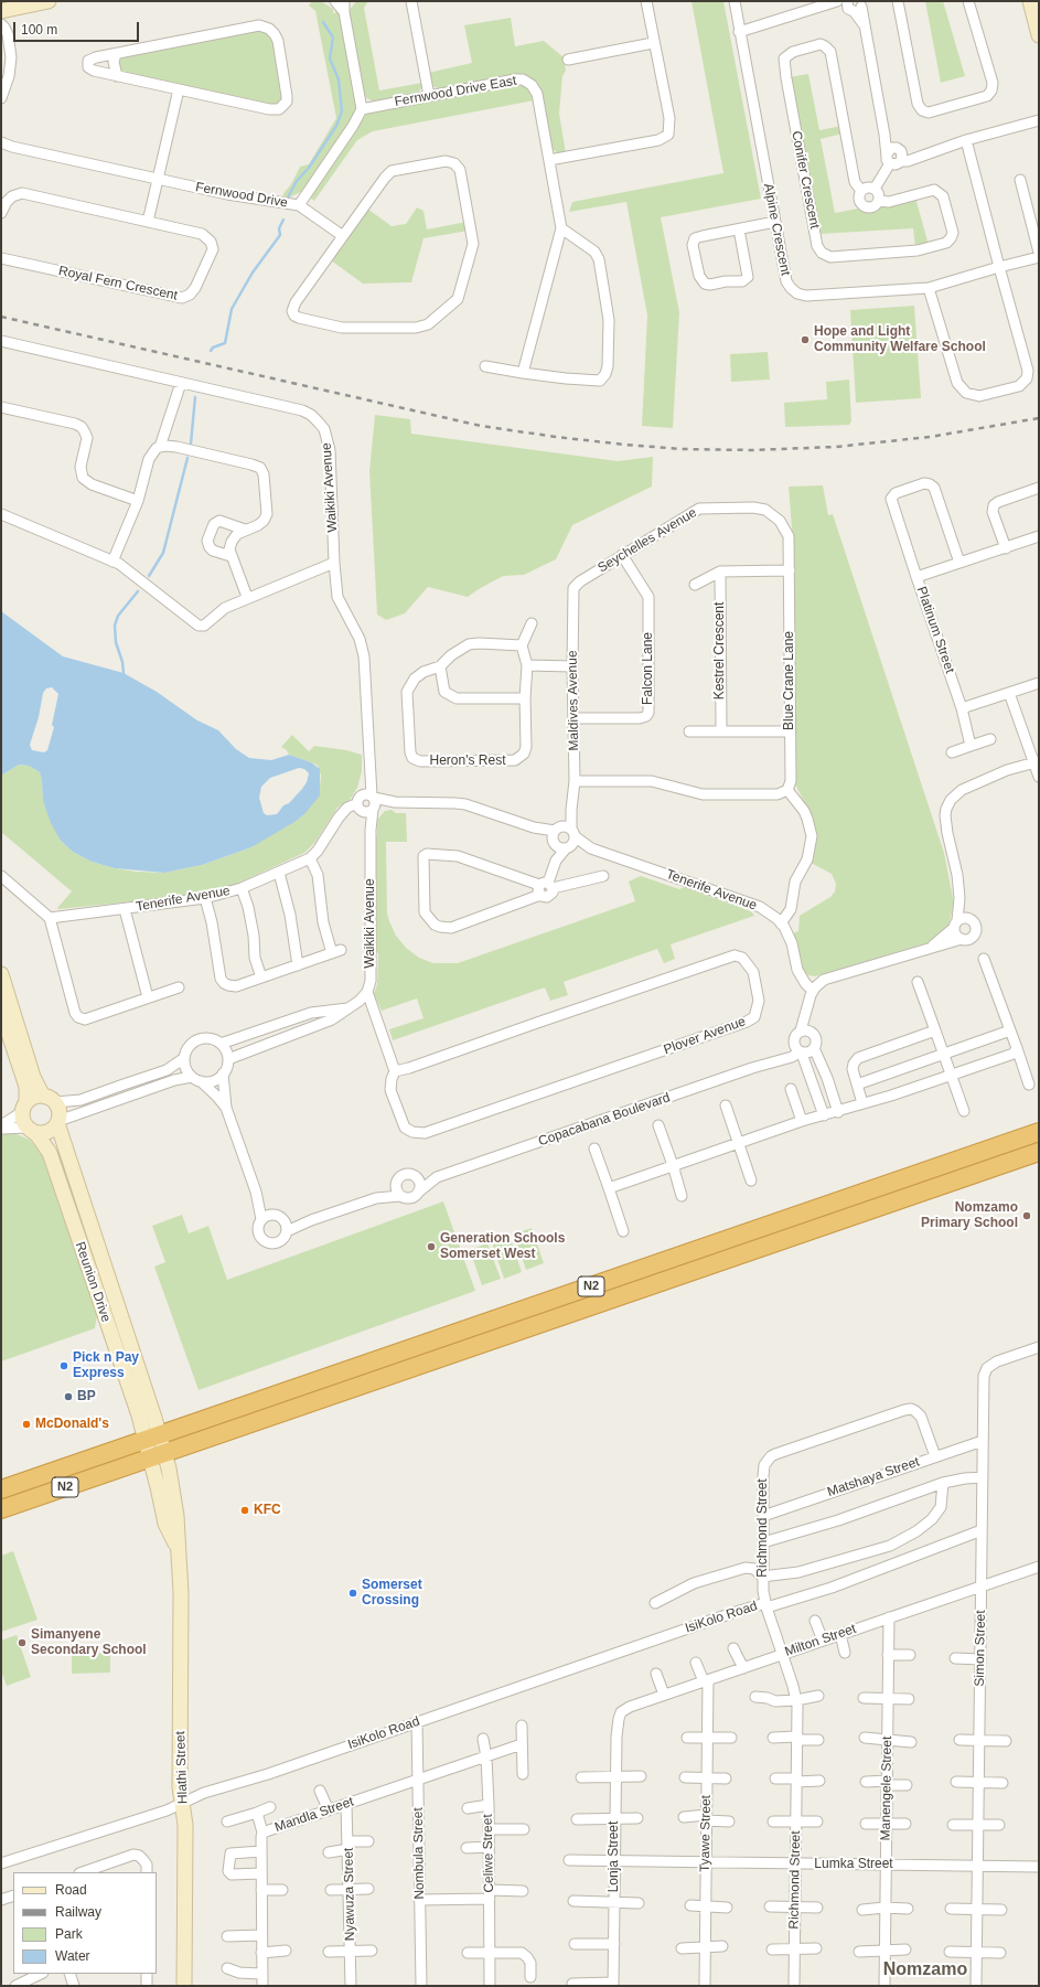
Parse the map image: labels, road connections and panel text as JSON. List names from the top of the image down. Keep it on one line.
{"streets":{"highway":["N2"],"street":["Fernwood Drive East","Conifer Crescent","Fernwood Drive","Alpine Crescent","Royal Fern Crescent","Waikiki Avenue","Seychelles Avenue","Platinum Street","Kestrel Crescent","Falcon Lane","Blue Crane Lane","Maldives Avenue","Heron's Rest","Tenerife Avenue","Plover Avenue","Copacabana Boulevard","Reunion Drive","Matshaya Street","Richmond Street","IsiKolo Road","Milton Street","Simon Street","Hlathi Street","Manengele Street","Mandla Street","Tyawe Street","Nombula Street","Celiwe Street","Lonja Street","Lumka Street","Nyawuza Street"]},"crossings":[["Fernwood Drive East","Fernwood Drive"],["Waikiki Avenue","Tenerife Avenue"],["Waikiki Avenue","Plover Avenue"],["Seychelles Avenue","Falcon Lane"],["Seychelles Avenue","Blue Crane Lane"],["Seychelles Avenue","Maldives Avenue"],["Falcon Lane","Maldives Avenue"],["Maldives Avenue","Tenerife Avenue"],["Reunion Drive","N2"],["Reunion Drive","Hlathi Street"],["N2","Hlathi Street"],["Matshaya Street","Richmond Street"],["Matshaya Street","Simon Street"],["Richmond Street","IsiKolo Road"],["Richmond Street","Milton Street"],["Richmond Street","Lumka Street"],["IsiKolo Road","Simon Street"],["IsiKolo Road","Hlathi Street"],["IsiKolo Road","Nombula Street"],["Milton Street","Simon Street"],["Milton Street","Manengele Street"],["Milton Street","Tyawe Street"],["Milton Street","Lonja Street"],["Simon Street","Lumka Street"],["Manengele Street","Lumka Street"],["Mandla Street","Nombula Street"],["Mandla Street","Celiwe Street"],["Mandla Street","Nyawuza Street"],["Tyawe Street","Lumka Street"],["Lonja Street","Lumka Street"]],"districts":["Nomzamo"],"places":["Hope and Light Community Welfare School","Nomzamo Primary School","Generation Schools Somerset West","Pick n Pay Express","BP","McDonald's","KFC","Somerset Crossing","Simanyene Secondary School"],"legend":["Road","Railway","Park","Water"],"scale_bar":"100 m"}
